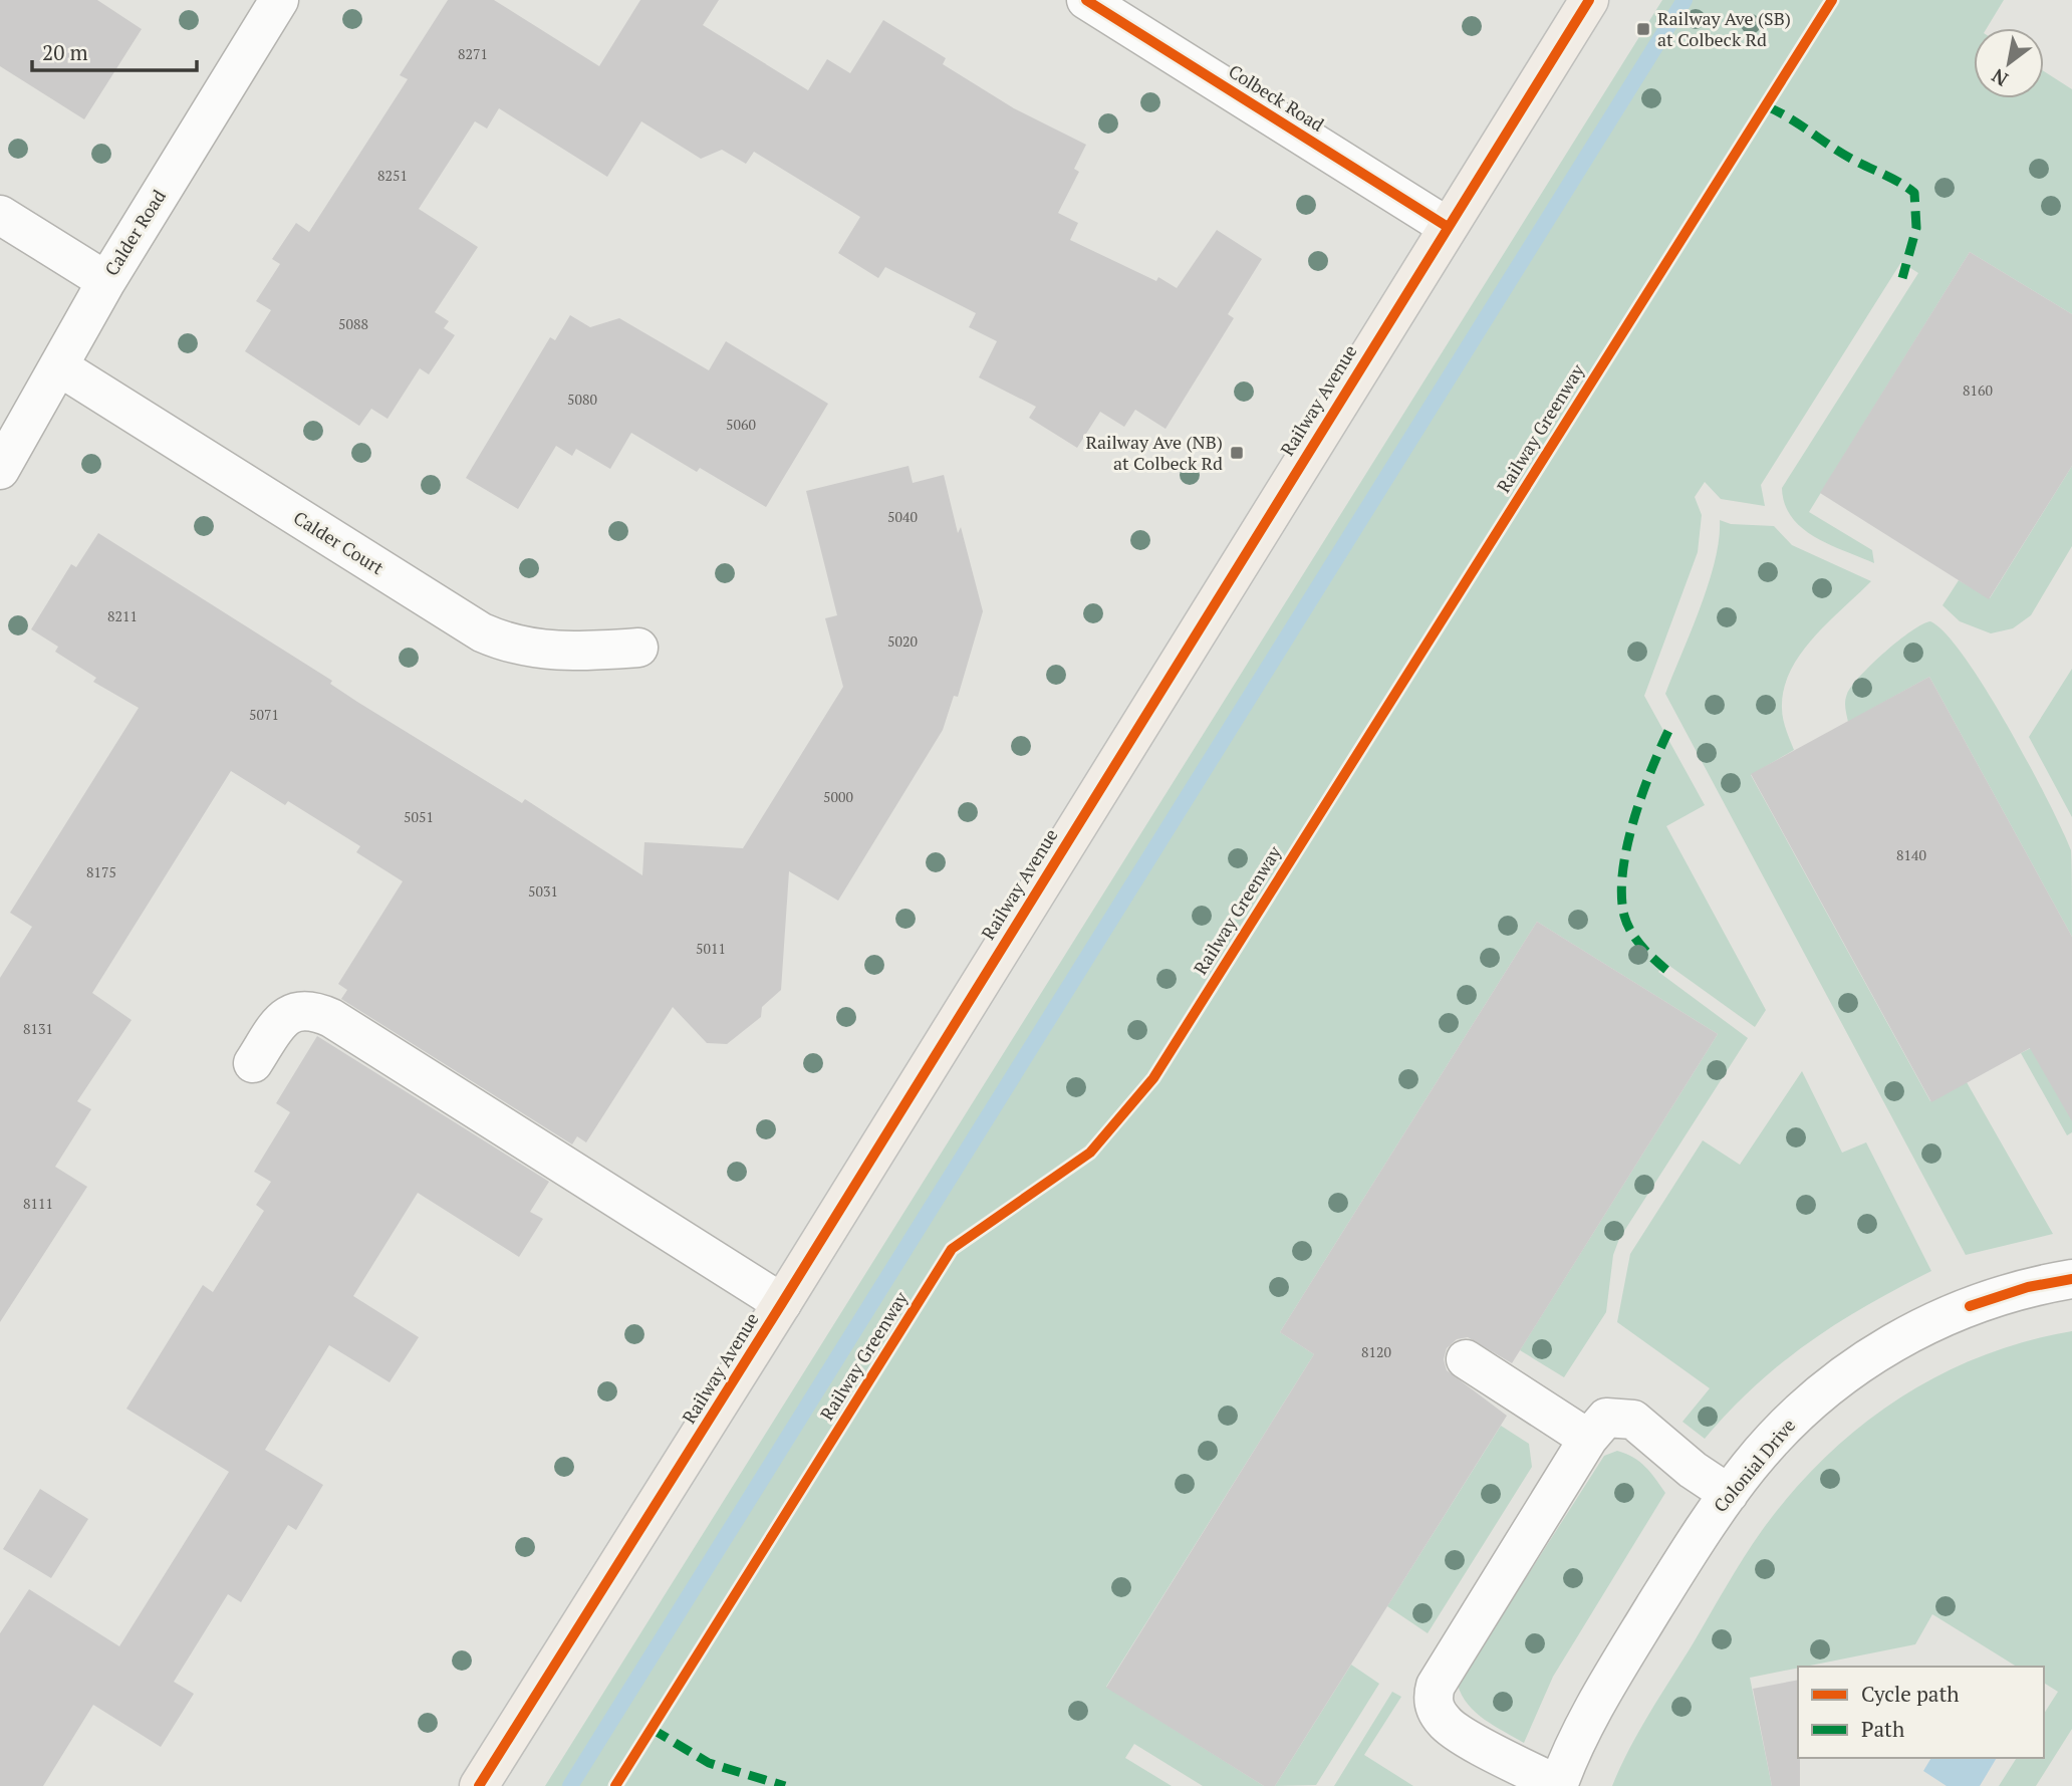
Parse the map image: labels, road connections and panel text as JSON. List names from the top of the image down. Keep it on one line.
{"streets":{"main road":["Railway Avenue"],"street":["Colbeck Road","Calder Road","Calder Court","Colonial Drive"],"cycle path":["Railway Greenway"]},"crossings":[["Colbeck Road","Railway Avenue"],["Calder Road","Calder Court"]],"places":{"transit":["Railway Ave (SB) at Colbeck Rd","Railway Ave (NB) at Colbeck Rd"]},"house_numbers":["8271","8251","5088","8160","5080","5060","5040","8211","5020","5071","5000","5051","8140","8175","5031","5011","8131","8111","8120"],"legend":["Cycle path","Path"],"scale_bar":"20 m","north":"bottom left"}
